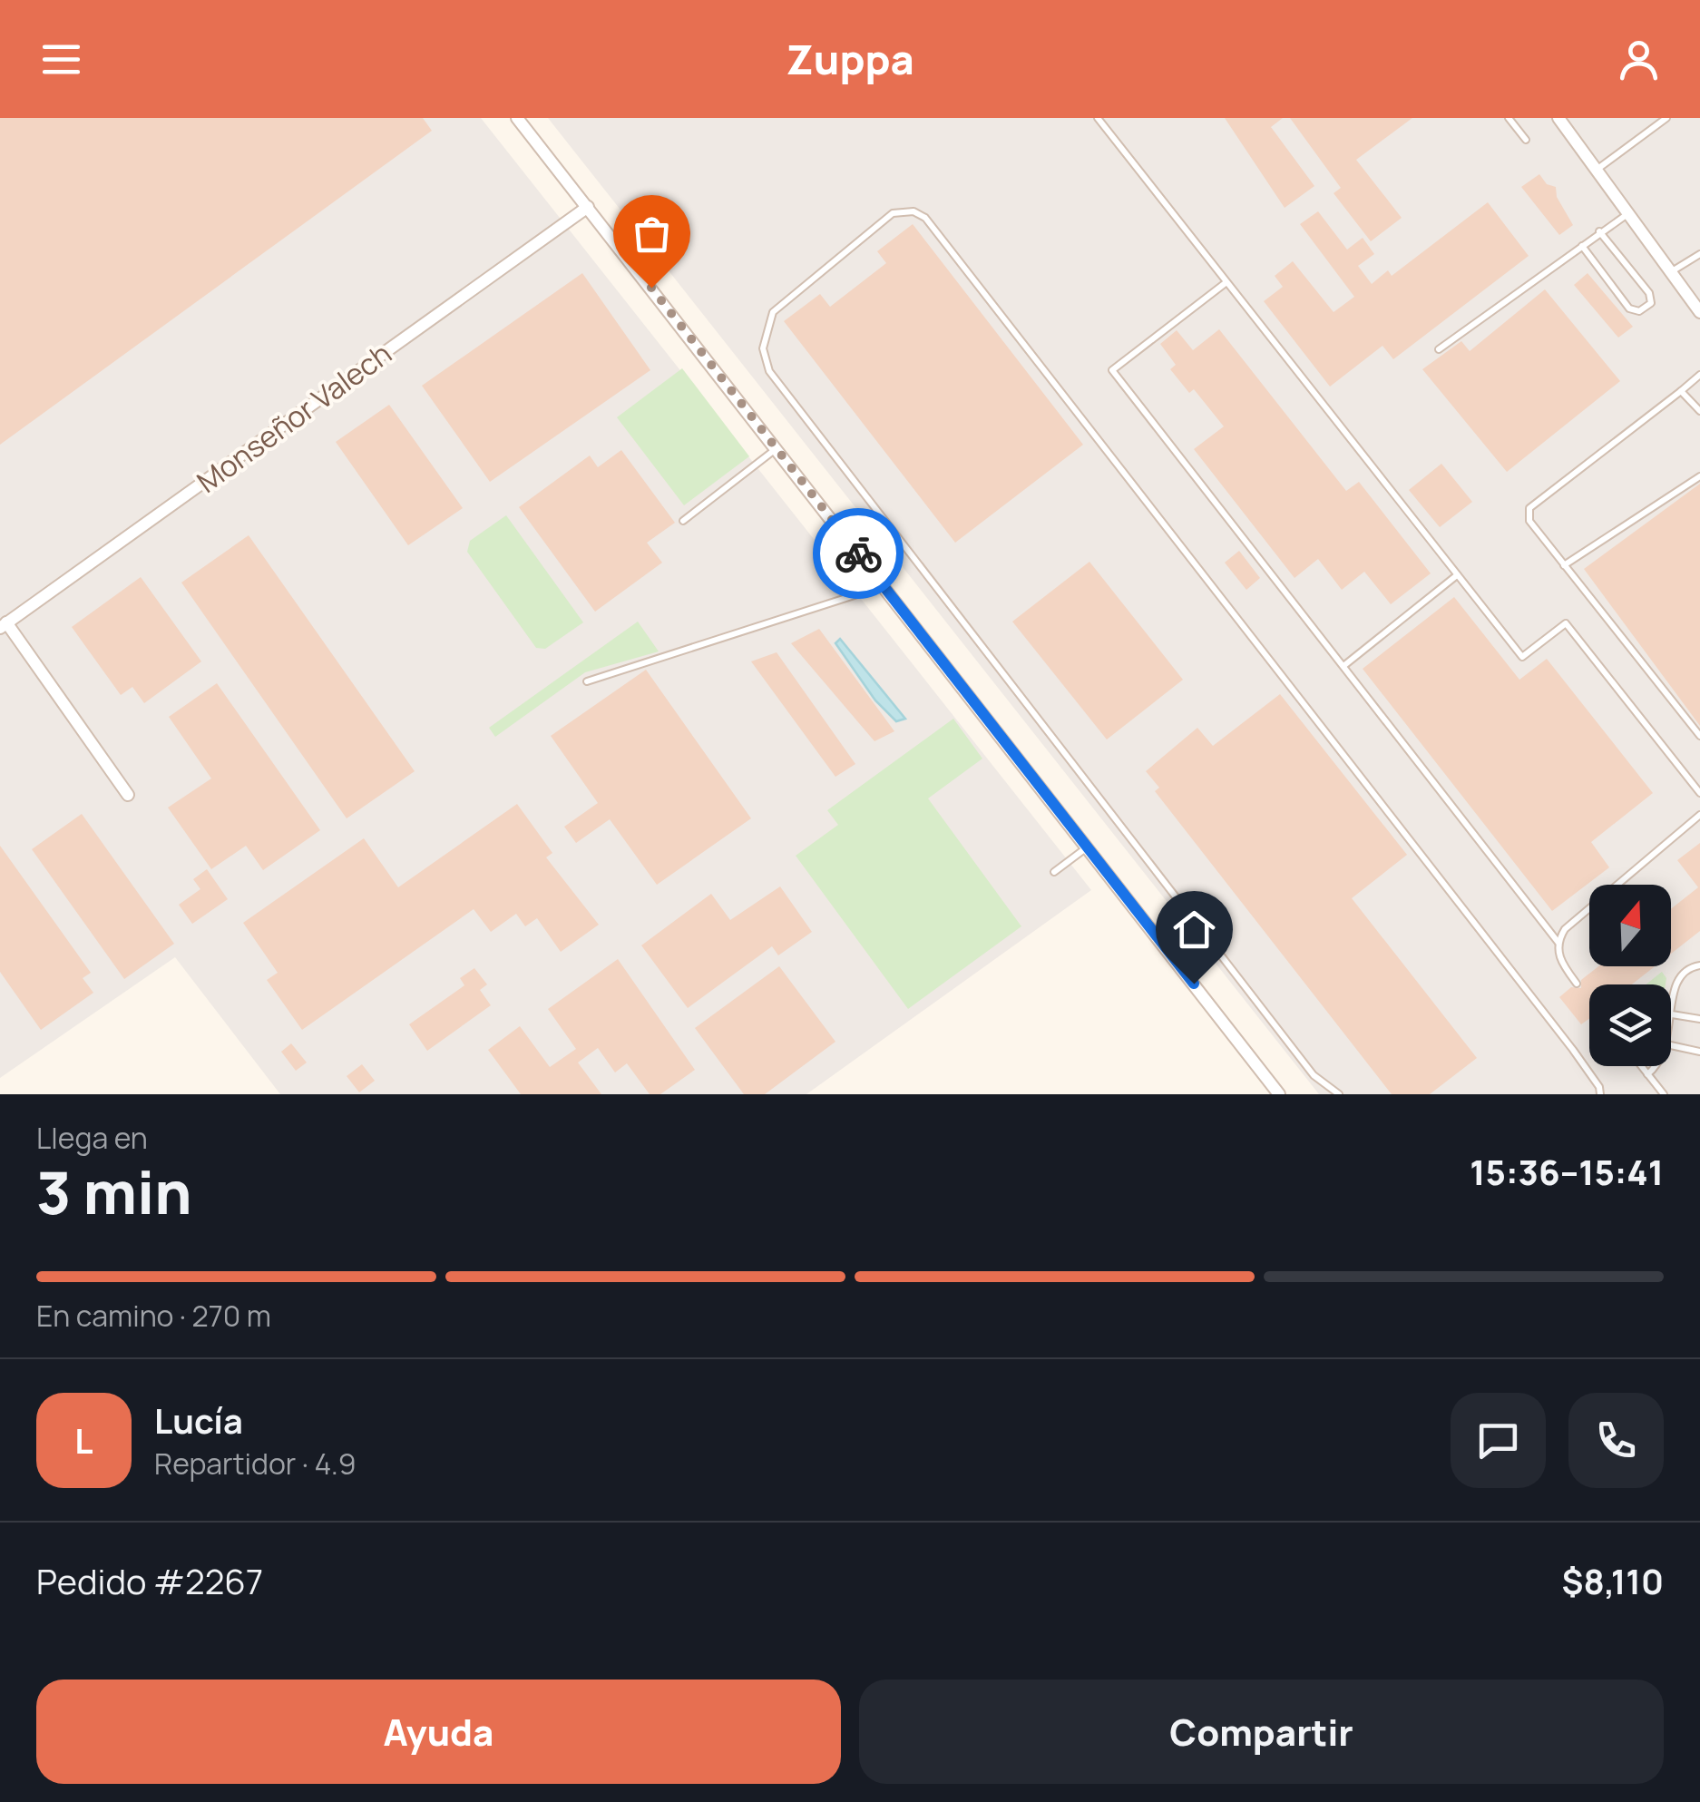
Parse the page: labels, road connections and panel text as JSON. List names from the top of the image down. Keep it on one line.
{"streets":{"street":["Monseñor Valech"]},"north":"top","page":{"header":"Zuppa","heading":["3 min","Llega en","15:36–15:41"],"panel":["Lucía","Repartidor · 4.9","Pedido #2267","$8,110"],"bar":"En camino · 270 m","round":"L","buttons":["Ayuda","Compartir"]}}
